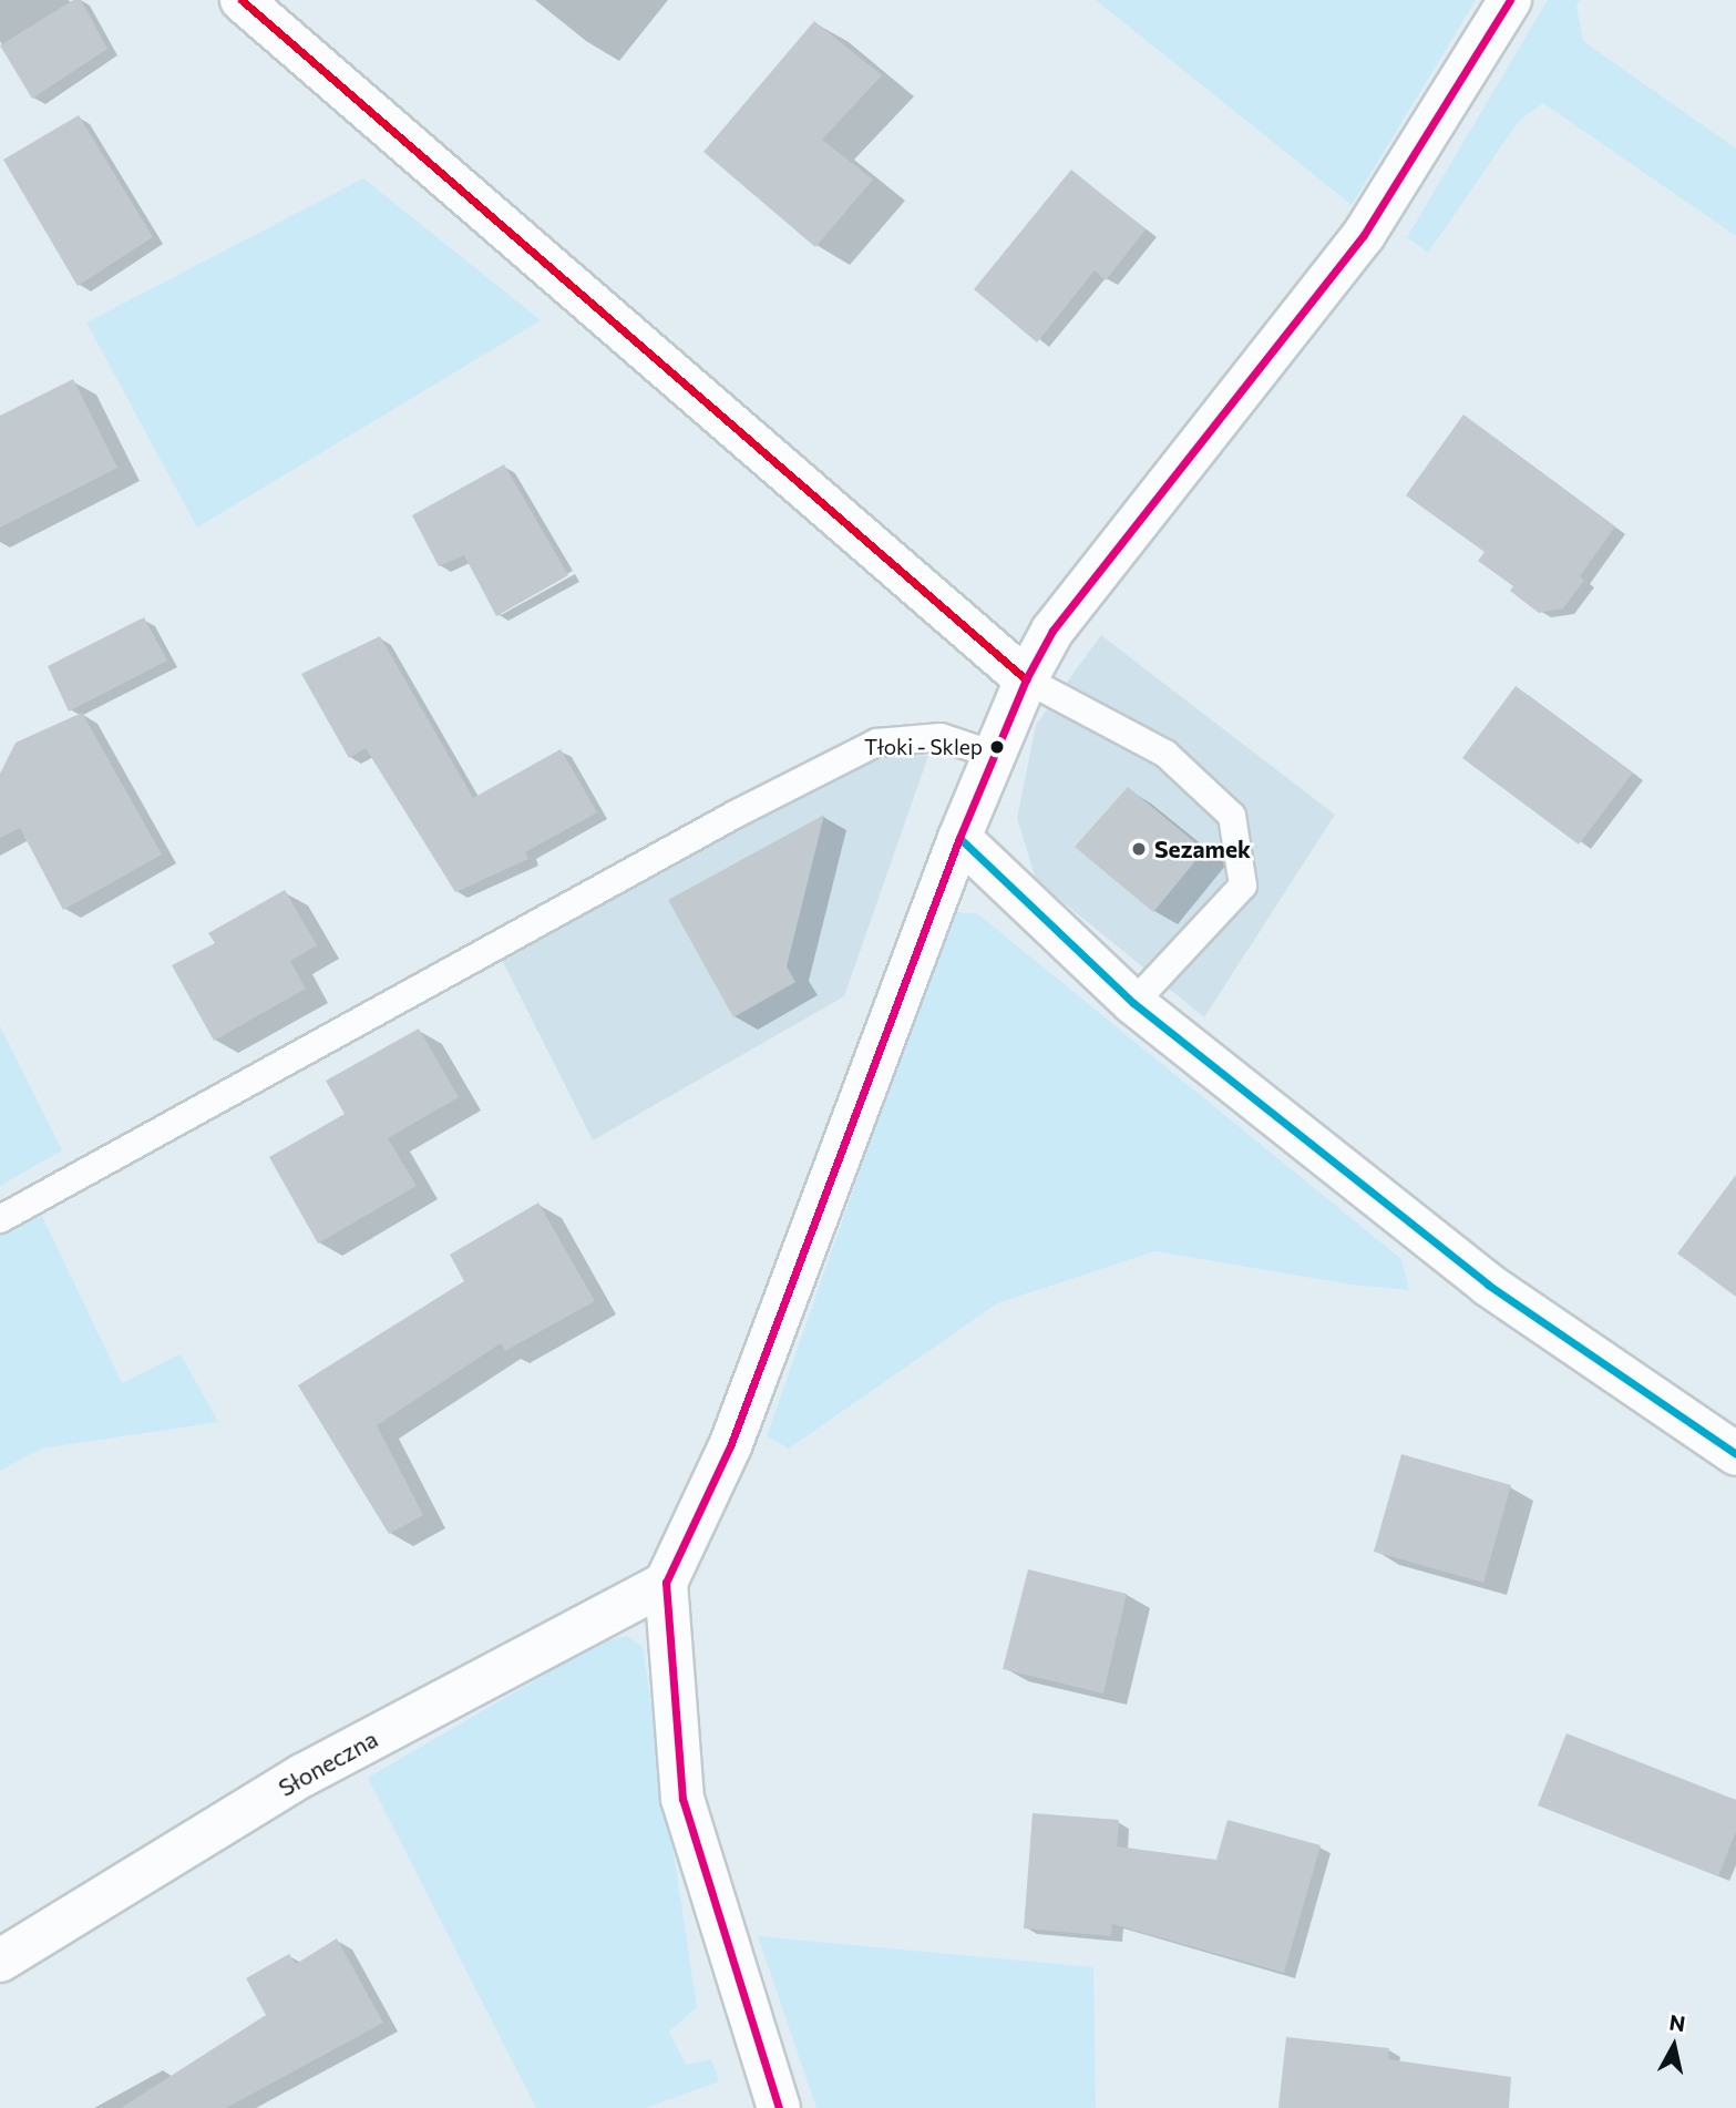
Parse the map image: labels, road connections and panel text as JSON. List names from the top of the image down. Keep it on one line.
{"streets":{"street":["Słoneczna"]},"places":["Tłoki - Sklep","Sezamek"],"north":"top"}
